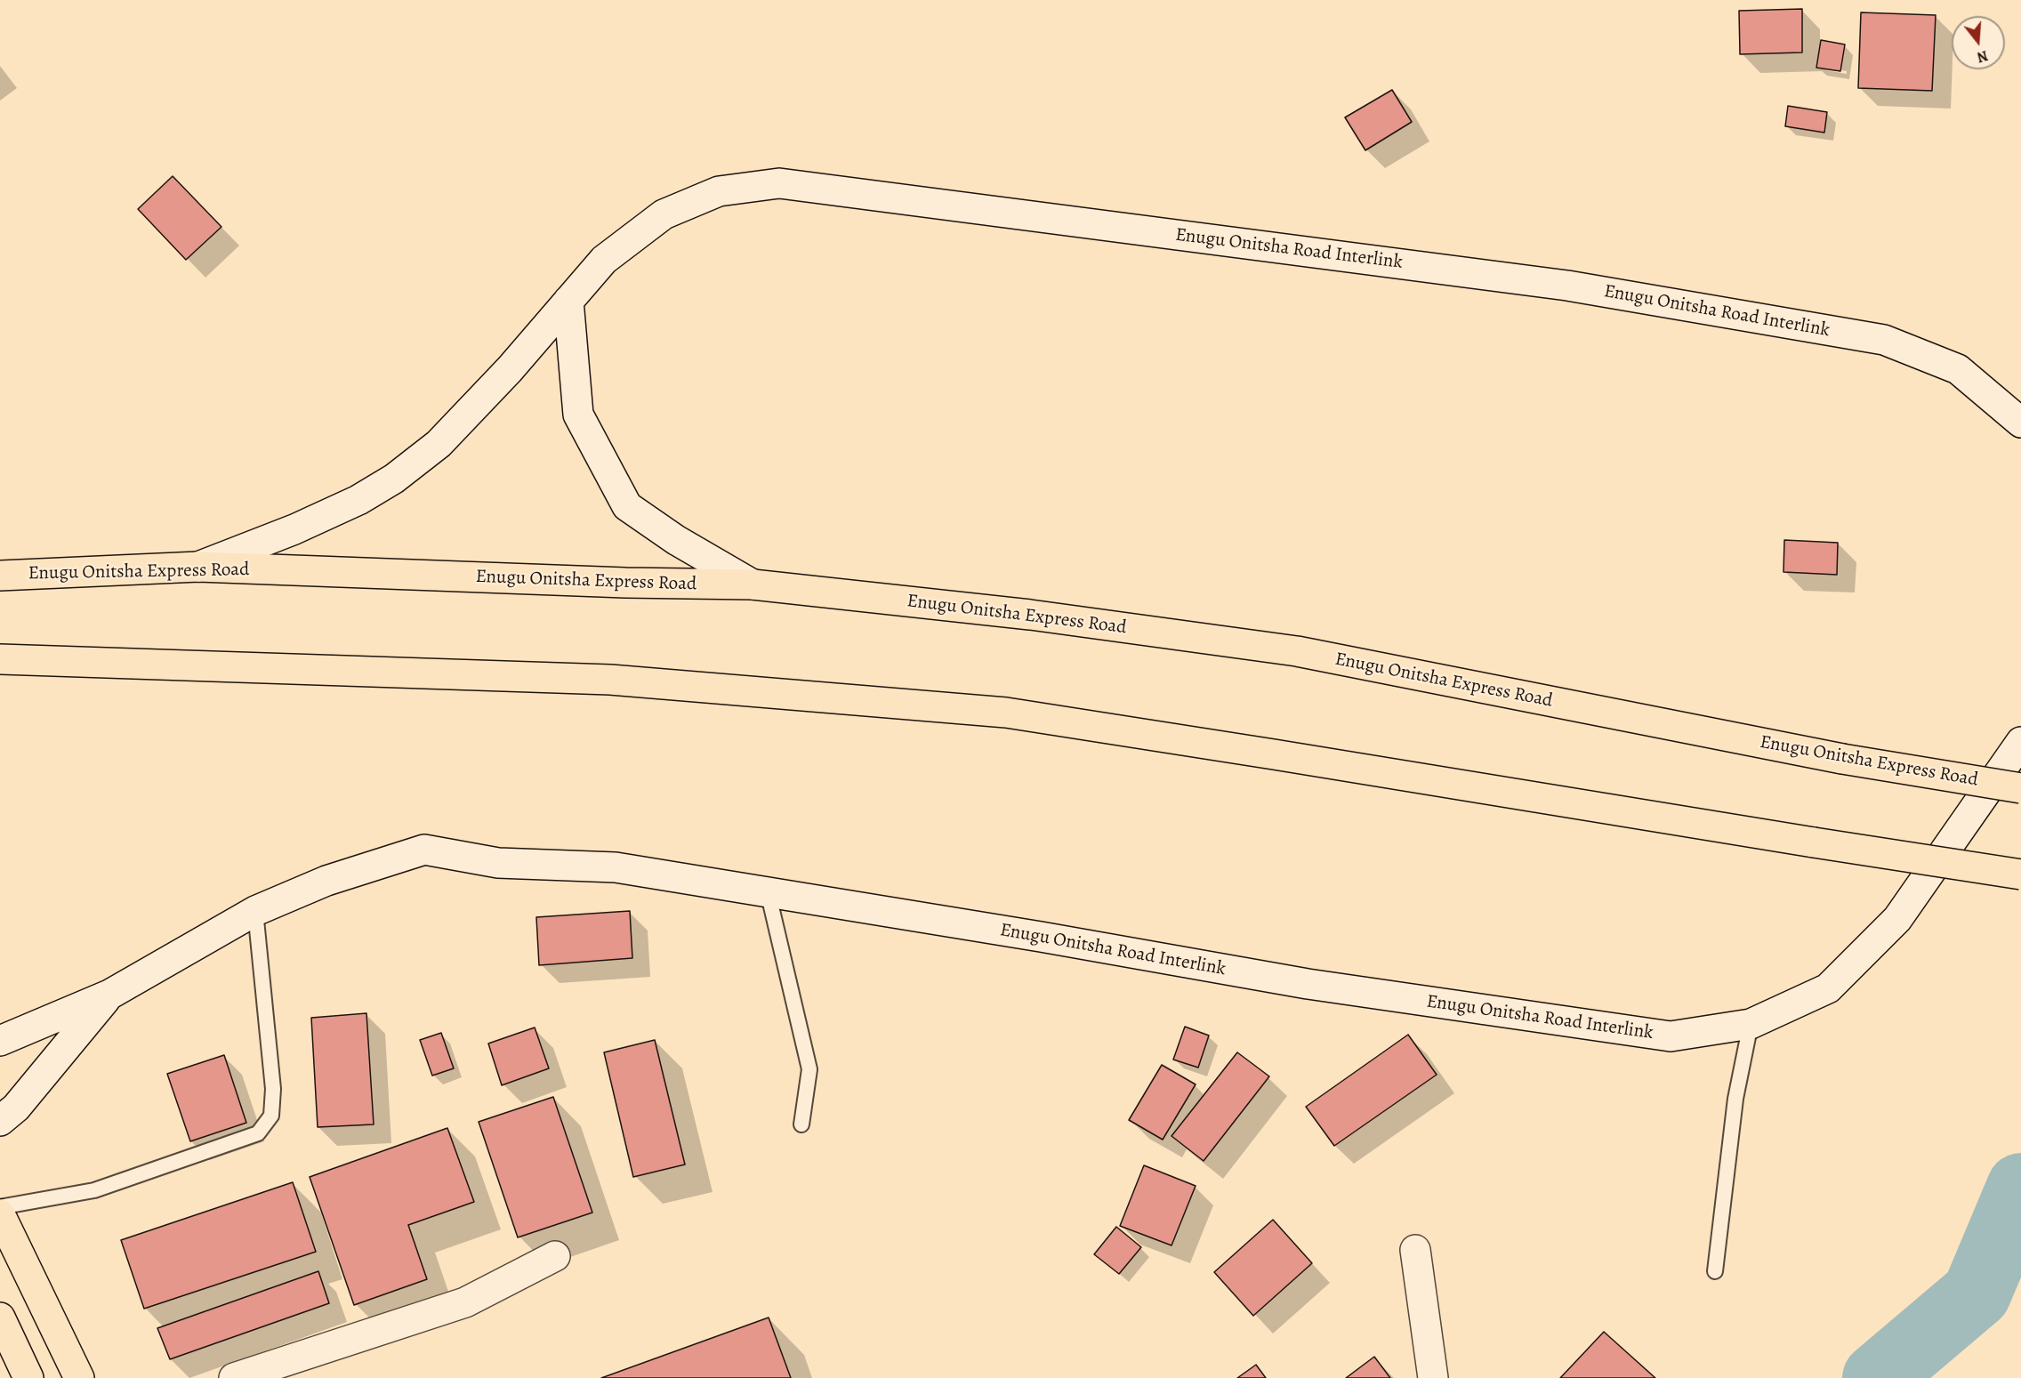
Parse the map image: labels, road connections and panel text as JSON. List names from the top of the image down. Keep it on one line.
{"streets":{"main road":["Enugu Onitsha Express Road"],"street":["Enugu Onitsha Road Interlink"]},"crossings":[["Enugu Onitsha Road Interlink","Enugu Onitsha Express Road"]],"north":"bottom"}
